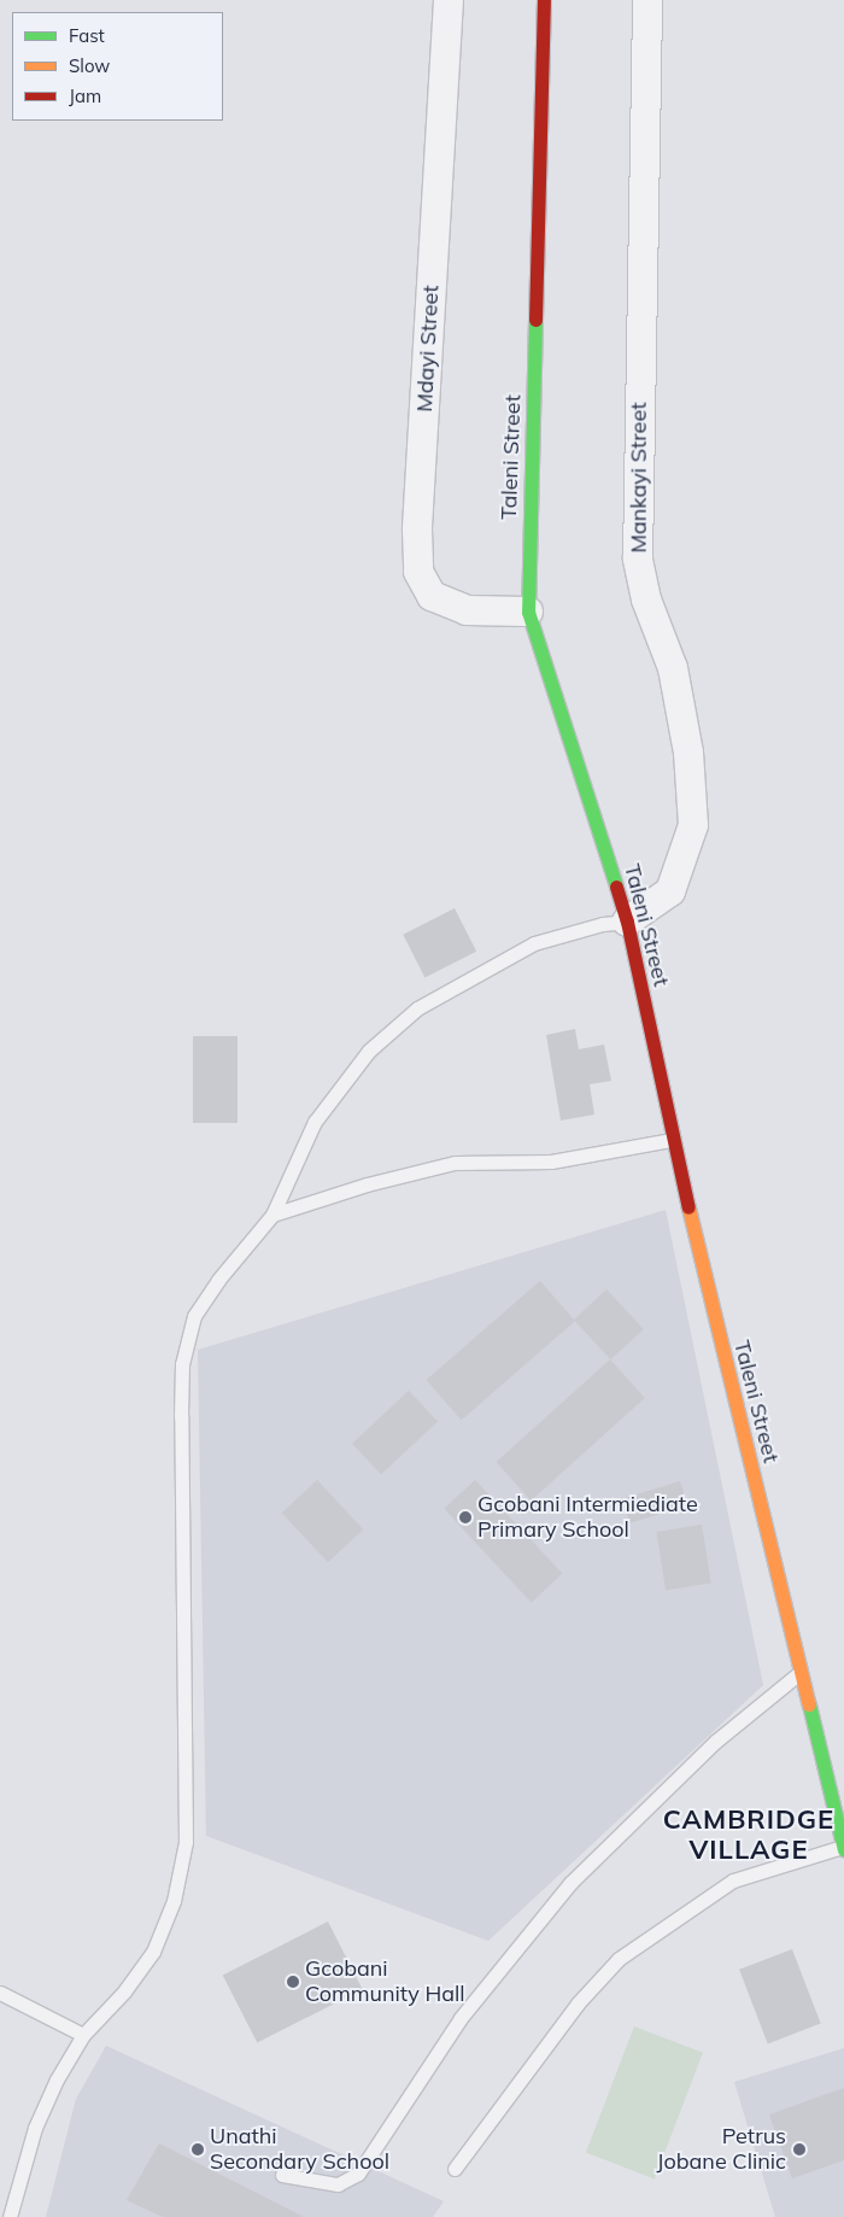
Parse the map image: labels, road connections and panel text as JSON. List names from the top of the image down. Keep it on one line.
{"streets":{"street":["Mdayi Street","Taleni Street","Mankayi Street"]},"crossings":[["Mdayi Street","Taleni Street"],["Taleni Street","Mankayi Street"]],"districts":["CAMBRIDGE VILLAGE"],"places":["Gcobani Intermiediate Primary School","Gcobani Community Hall","Unathi Secondary School","Petrus Jobane Clinic"],"legend":["Fast","Slow","Jam"]}
